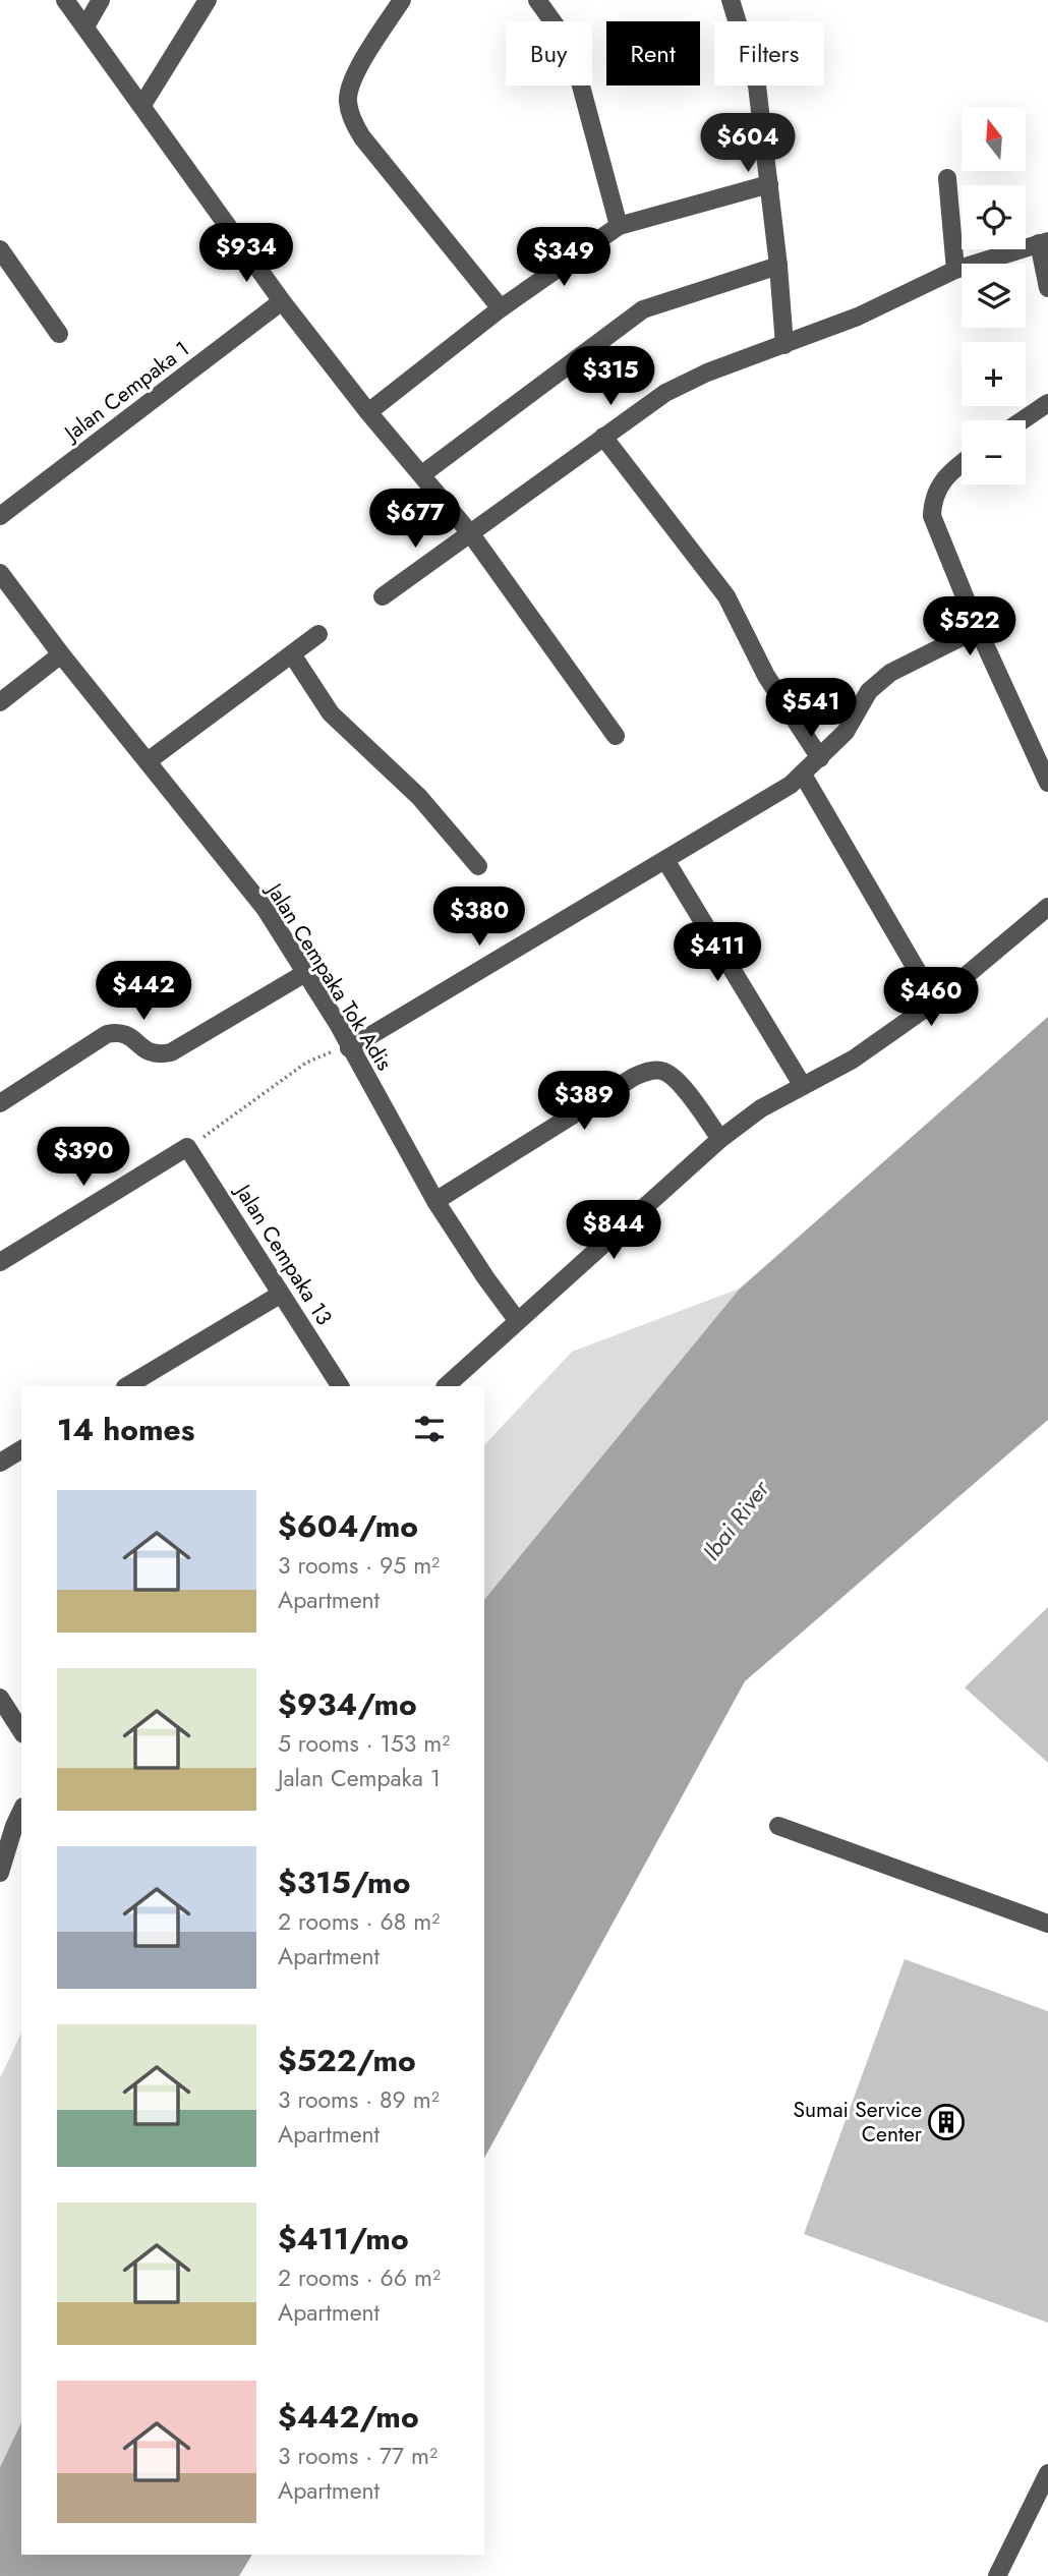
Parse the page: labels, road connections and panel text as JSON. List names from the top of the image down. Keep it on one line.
{"streets":{"street":["Jalan Cempaka 1","Jalan Cempaka Tok Adis","Jalan Cempaka 13"]},"water":["Ibai River"],"places":{"building":["Sumai Service Center"]},"north":"top","page":{"chip":["Buy","Rent","Filters"],"map_buttons":["+","−"],"price":["$604","$934","$349","$315","$677","$522","$541","$380","$411","$442","$460","$389","$390","$844"],"heading":"14 homes","list":[{"name":"$604/mo","note":"3 rooms · 95 m² · Apartment"},{"name":"$934/mo","note":"5 rooms · 153 m² · Jalan Cempaka 1"},{"name":"$315/mo","note":"2 rooms · 68 m² · Apartment"},{"name":"$522/mo","note":"3 rooms · 89 m² · Apartment"},{"name":"$411/mo","note":"2 rooms · 66 m² · Apartment"},{"name":"$442/mo","note":"3 rooms · 77 m² · Apartment"}]}}
